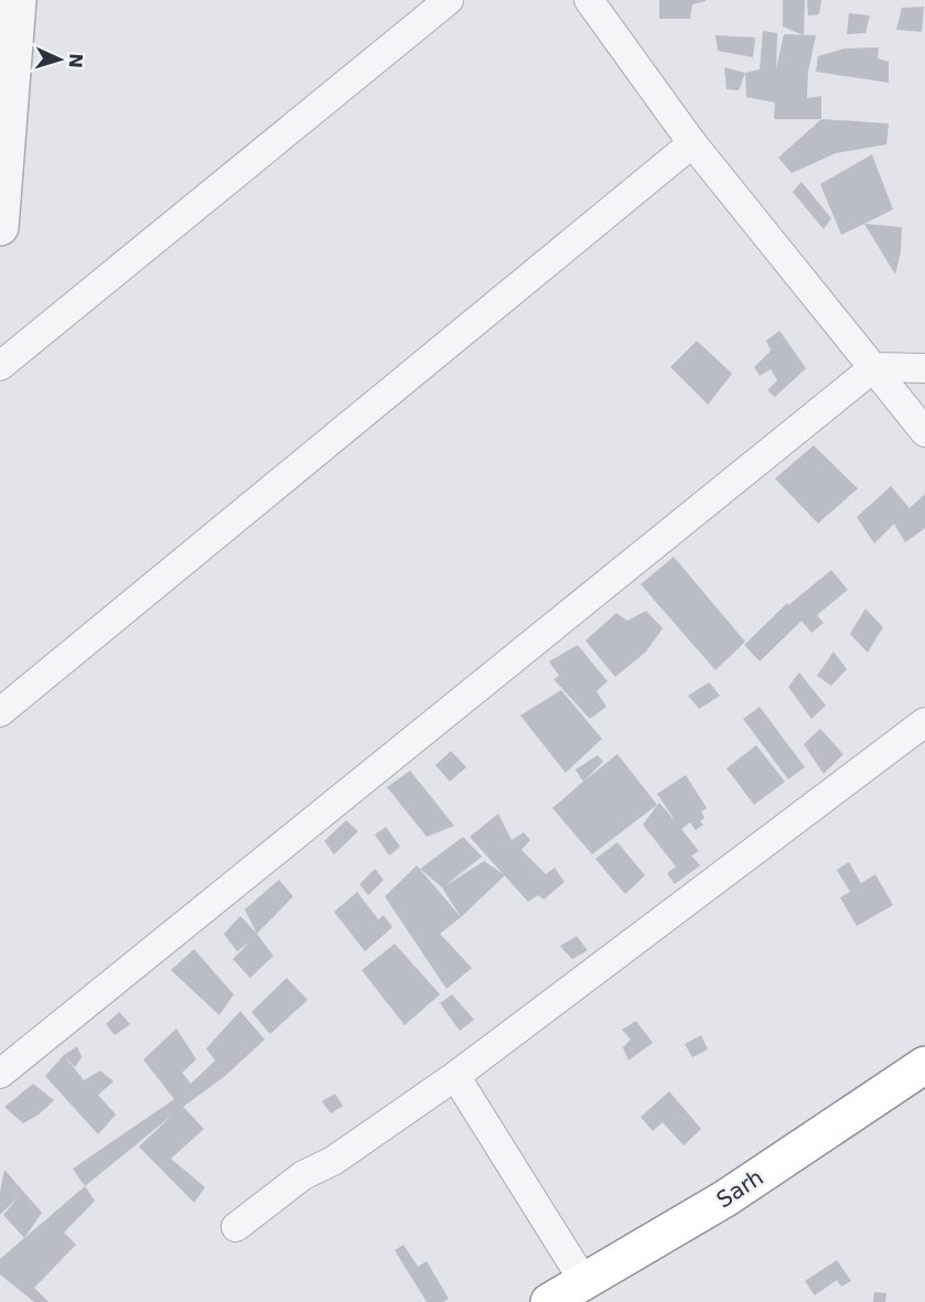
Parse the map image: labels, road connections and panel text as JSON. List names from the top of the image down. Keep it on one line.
{"streets":{"highway":["Sarh"]},"north":"right"}
